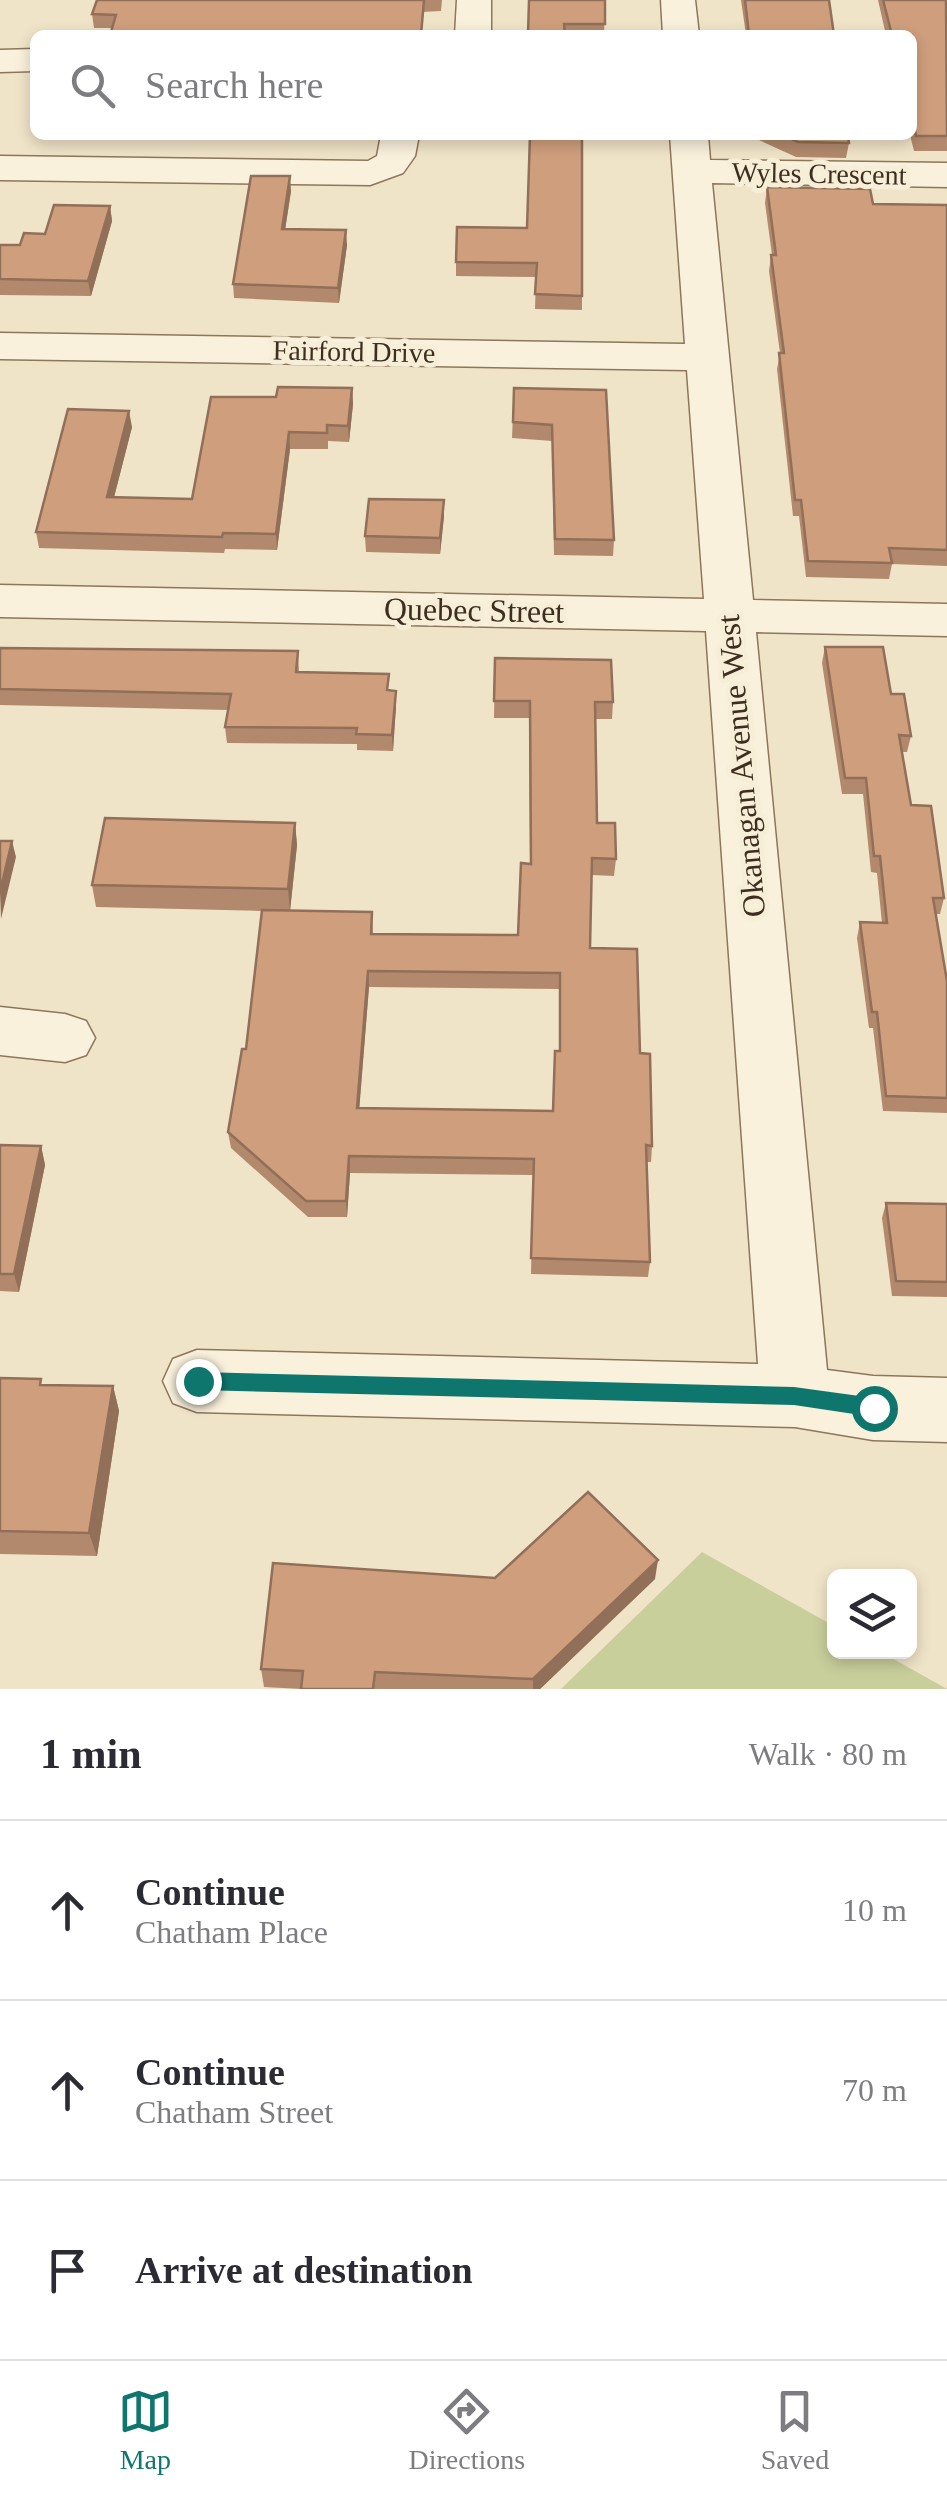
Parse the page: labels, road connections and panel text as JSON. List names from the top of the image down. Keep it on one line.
{"streets":{"street":["Wyles Crescent","Fairford Drive","Quebec Street","Okanagan Avenue West"]},"crossings":[["Wyles Crescent","Okanagan Avenue West"],["Fairford Drive","Okanagan Avenue West"],["Quebec Street","Okanagan Avenue West"]],"page":{"search":"Search here","heading":["1 min","Walk · 80 m"],"list":[["Continue","Chatham Place","10 m"],["Continue","Chatham Street","70 m"],"Arrive at destination"],"nav":["Map","Directions","Saved"]}}
